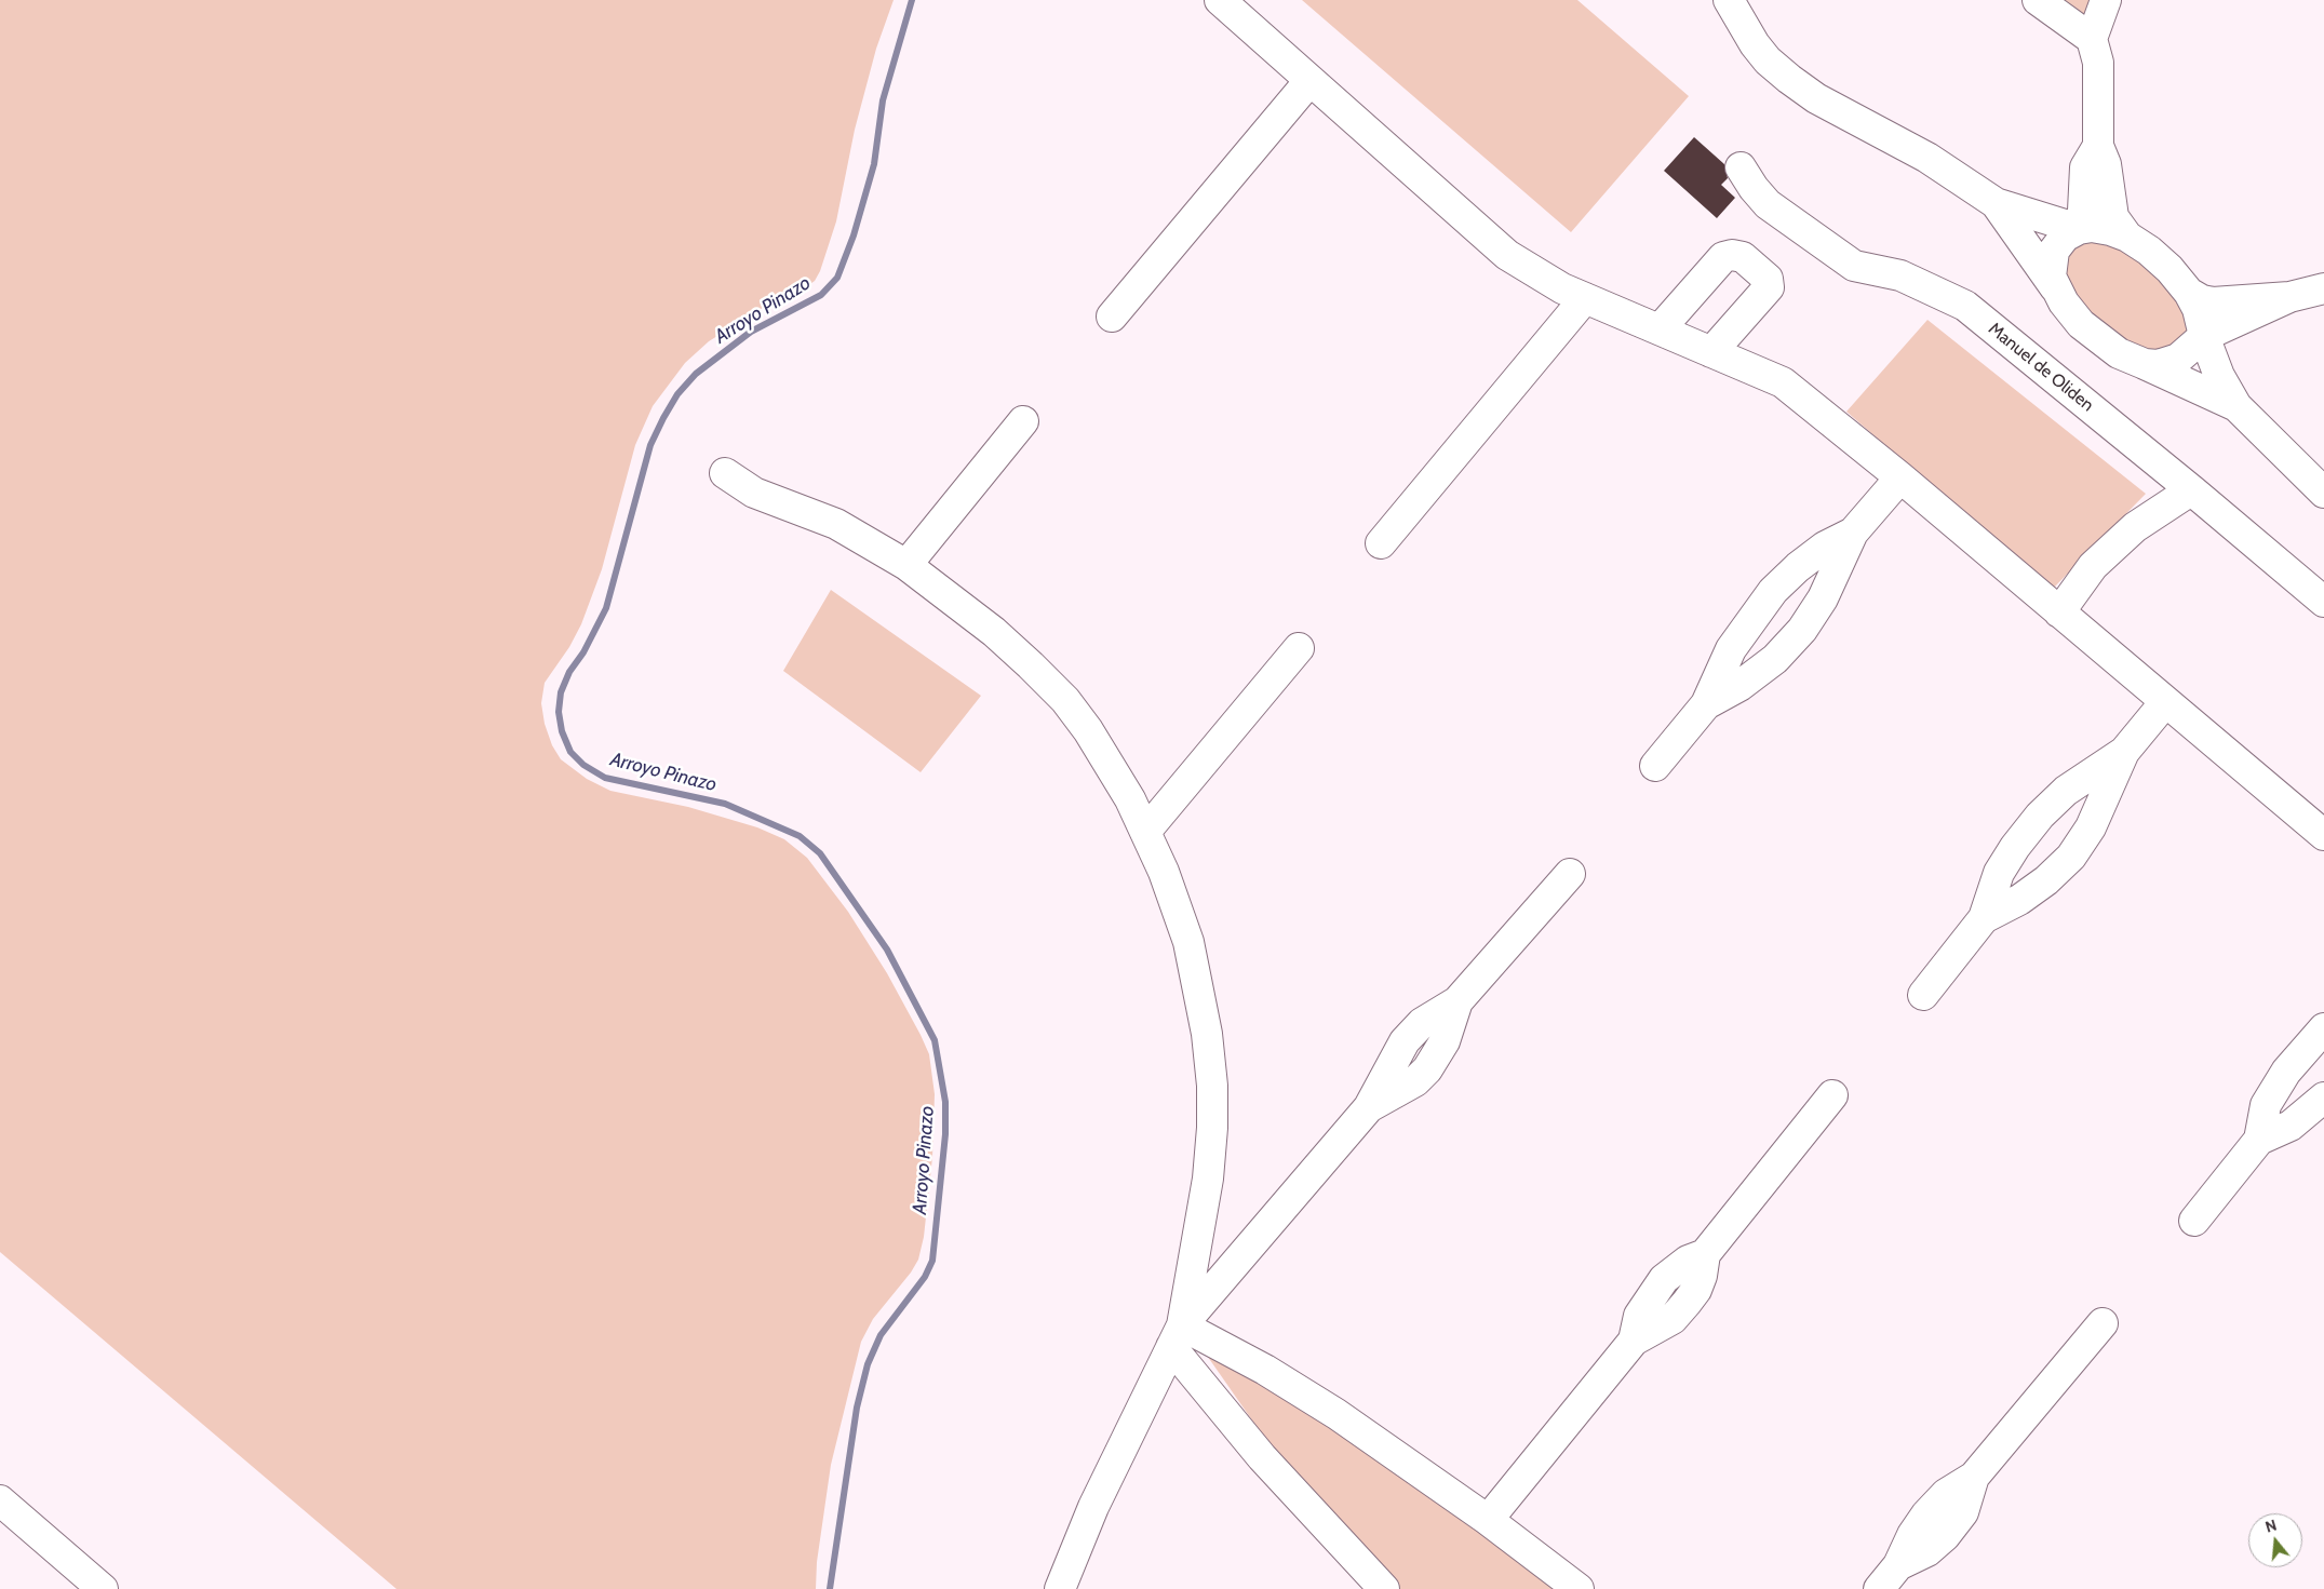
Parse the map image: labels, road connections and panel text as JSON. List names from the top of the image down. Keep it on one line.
{"streets":{"street":["Manuel de Oliden"]},"water":["Arroyo Pinazo"],"north":"top"}
